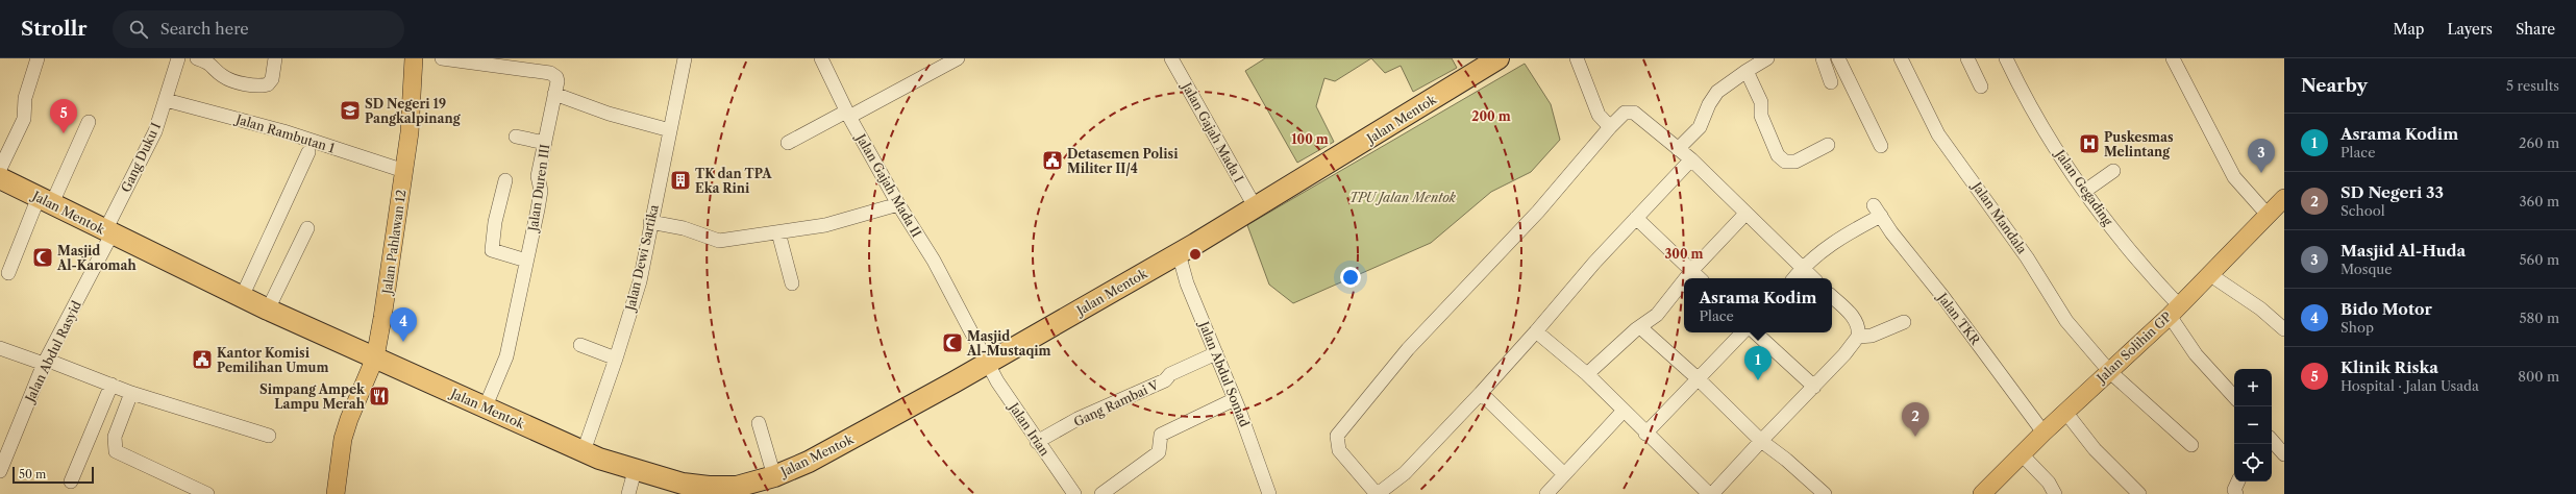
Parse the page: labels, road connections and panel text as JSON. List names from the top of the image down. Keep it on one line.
{"streets":{"highway":["Jalan Mentok"],"main road":["Jalan Pahlawan 12","Jalan Solihin GP"],"street":["Jalan Gajah Mada I","Jalan Rambutan 1","Gang Duku I","Jalan Gajah Mada II","Jalan Duren III","Jalan Gegading","Jalan Mandala","Jalan Dewi Sartika","Jalan TKR","Jalan Abdul Rasyid","Jalan Abdul Somad","Gang Rambai V","Jalan Irian"]},"crossings":[["Jalan Mentok","Jalan Gajah Mada I"],["Jalan Mentok","Gang Duku I"],["Jalan Mentok","Jalan Gajah Mada II"],["Jalan Mentok","Jalan Duren III"],["Jalan Mentok","Jalan Pahlawan 12"],["Jalan Mentok","Jalan Dewi Sartika"],["Jalan Mentok","Jalan Abdul Rasyid"],["Jalan Mentok","Jalan Abdul Somad"],["Jalan Mentok","Jalan Irian"],["Jalan Rambutan 1","Gang Duku I"],["Jalan Rambutan 1","Jalan Pahlawan 12"],["Gang Duku I","Jalan Abdul Rasyid"],["Jalan Gajah Mada II","Jalan Irian"],["Jalan Gegading","Jalan Solihin GP"],["Jalan Mandala","Jalan Solihin GP"],["Jalan TKR","Jalan Solihin GP"],["Jalan Abdul Somad","Gang Rambai V"],["Gang Rambai V","Jalan Irian"]],"parks":["TPU Jalan Mentok"],"places":{"school or university":["SD Negeri 19 Pangkalpinang"],"hospital":["Puskesmas Melintang"],"public building":["Detasemen Polisi Militer II/4","Kantor Komisi Pemilihan Umum"],"building":["TK dan TPA Eka Rini"],"mosque":["Masjid Al-Karomah","Masjid Al-Mustaqim"],"restaurant":["Simpang Ampek Lampu Merah"]},"scale_bar":"50 m","page":{"header":"Strollr","search":"Search here","nav":["Map","Layers","Share"],"heading":["Nearby","5 results"],"pins":["5","3","4","1","2"],"list":[{"mark":"1","name":"Asrama Kodim","note":"Place","value":"260 m"},{"mark":"2","name":"SD Negeri 33","note":"School","value":"360 m"},{"mark":"3","name":"Masjid Al-Huda","note":"Mosque","value":"560 m"},{"mark":"4","name":"Bido Motor","note":"Shop","value":"580 m"},{"mark":"5","name":"Klinik Riska","note":"Hospital · Jalan Usada","value":"800 m"}],"popup":["Asrama Kodim","Place"],"map_buttons":["+","−"],"scale":"50 m"},"rings":["200 m","100 m","300 m"]}
